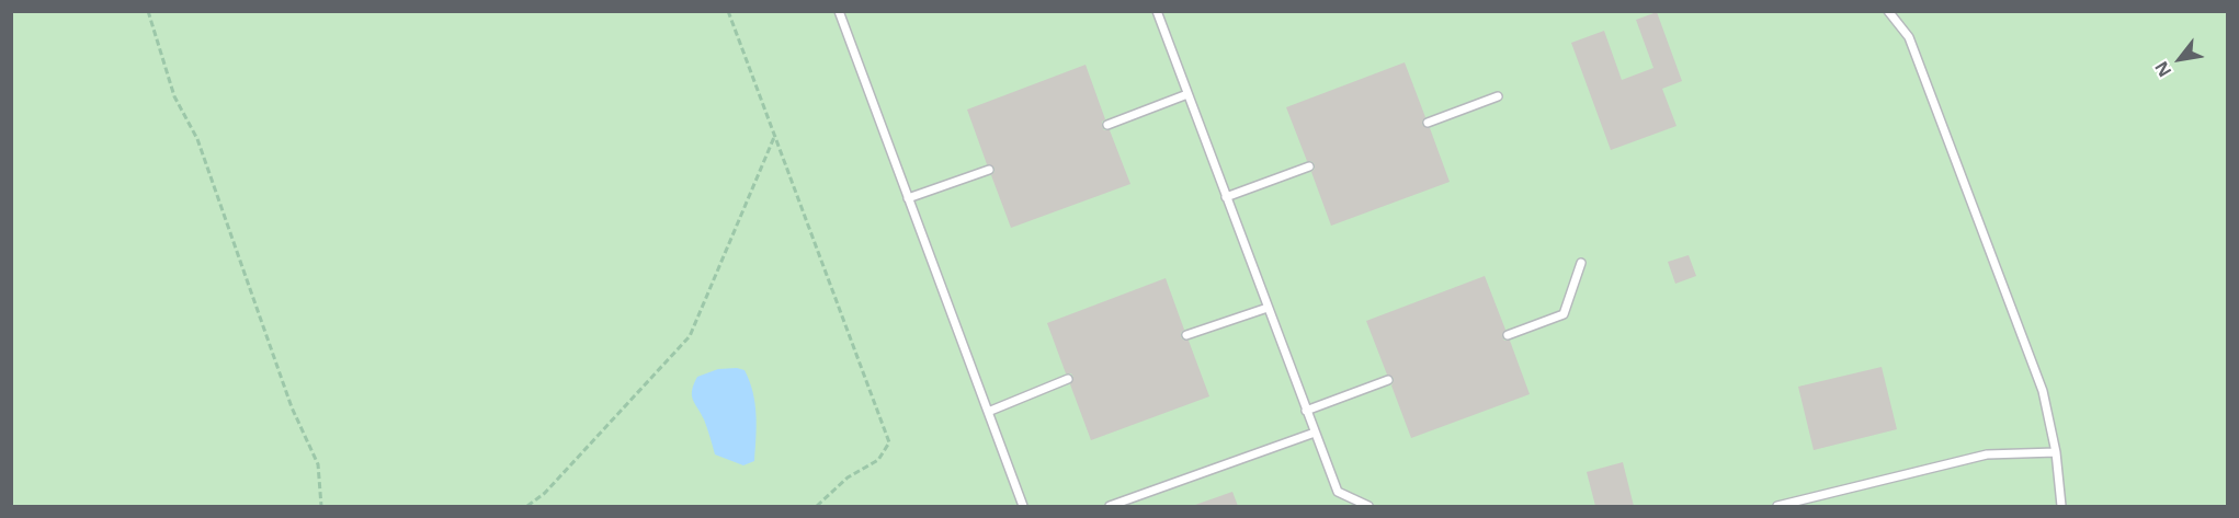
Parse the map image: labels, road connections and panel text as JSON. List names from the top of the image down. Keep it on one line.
{"north":"bottom left"}
